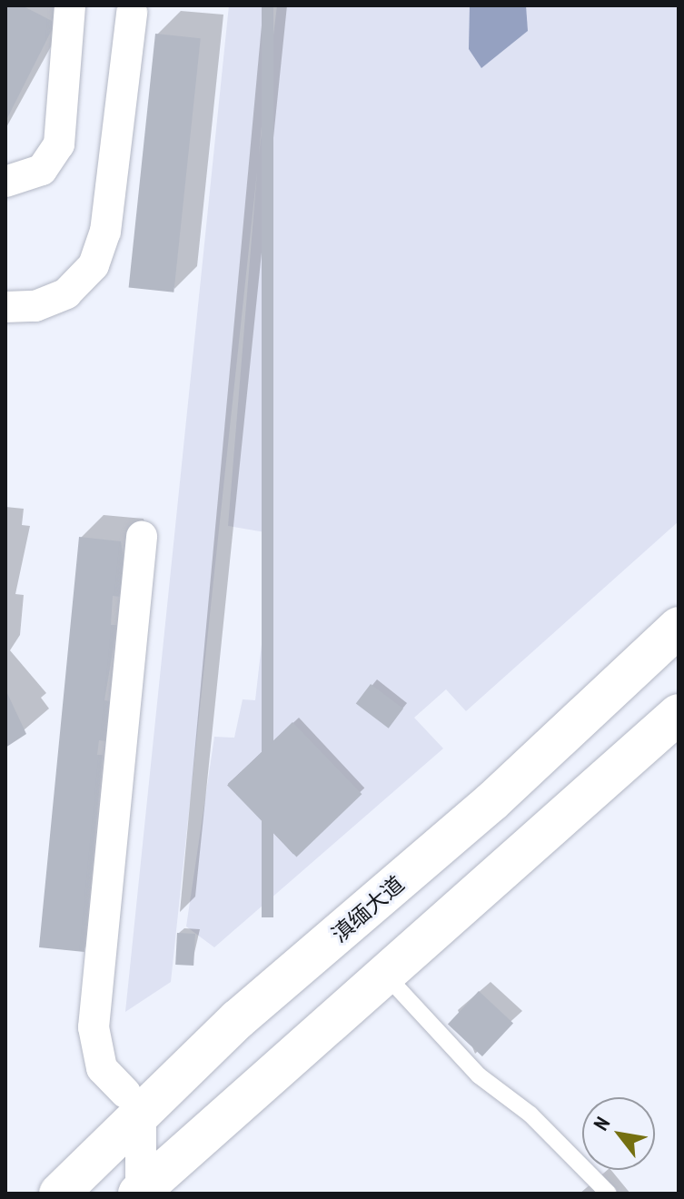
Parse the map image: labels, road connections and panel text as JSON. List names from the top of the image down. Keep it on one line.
{"streets":{"main road":["滇缅大道"]},"north":"top left"}
